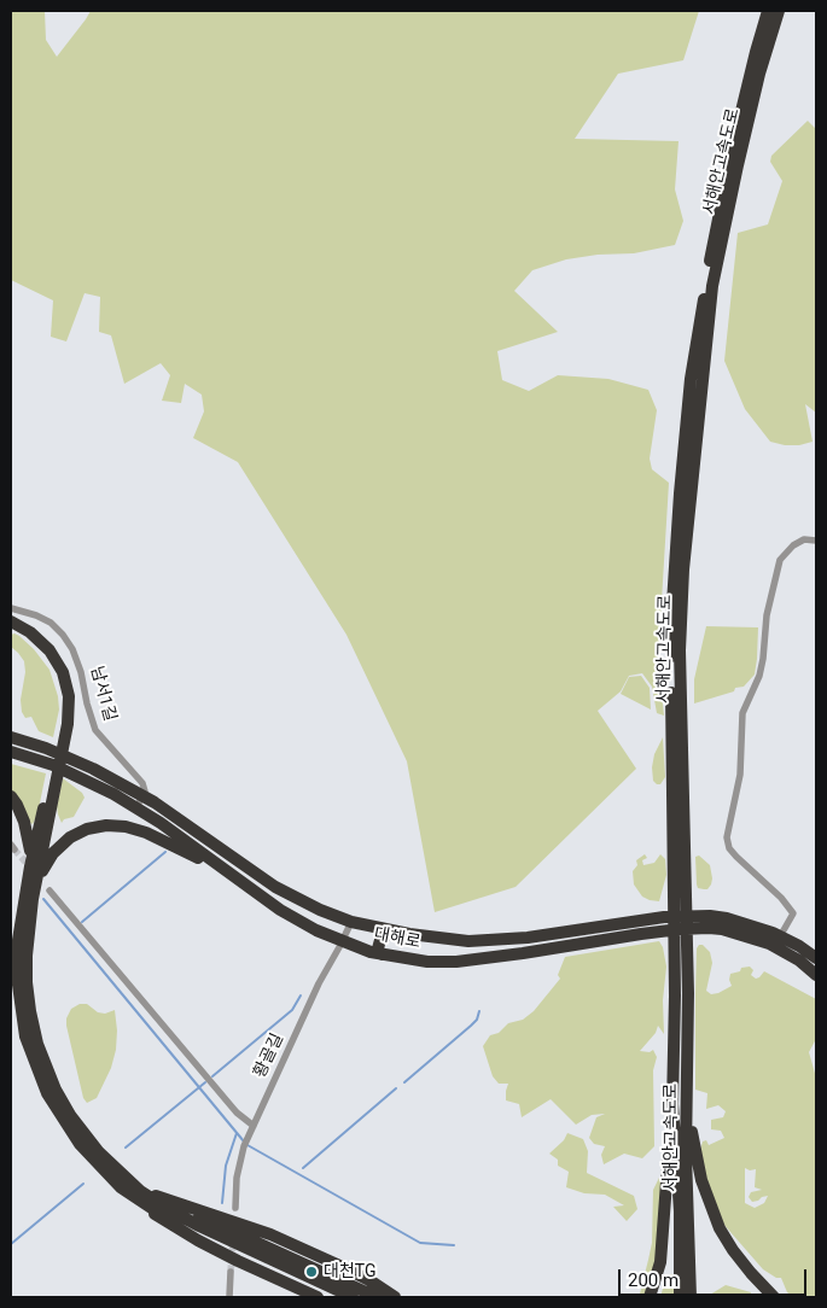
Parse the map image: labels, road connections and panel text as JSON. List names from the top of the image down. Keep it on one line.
{"streets":{"highway":["서해안고속도로","대해로"],"street":["남서1길","황골길"]},"crossings":[["남서1길","대해로"],["대해로","황골길"]],"places":["대천TG"],"scale_bar":"200 m"}
